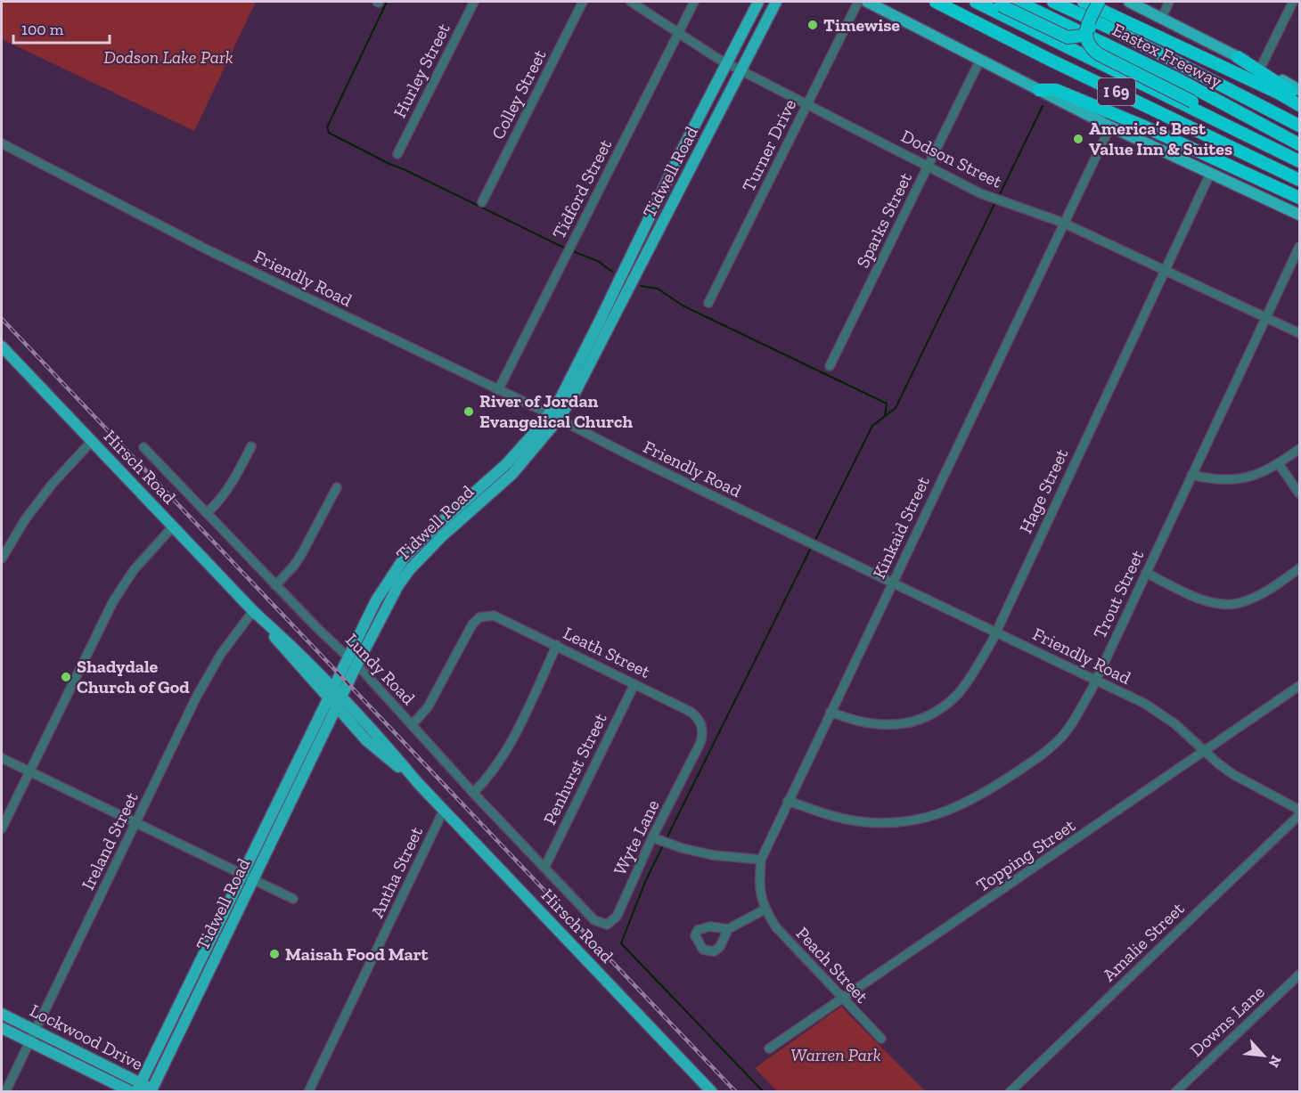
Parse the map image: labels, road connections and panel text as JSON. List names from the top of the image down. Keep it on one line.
{"streets":{"highway":["Eastex Freeway","I 69"],"main road":["Tidwell Road","Hirsch Road","Lockwood Drive"],"street":["Hurley Street","Colley Street","Turner Drive","Dodson Street","Tidford Street","Sparks Street","Friendly Road","Hage Street","Kinkaid Street","Trout Street","Leath Street","Lundy Road","Penhurst Street","Wyte Lane","Ireland Street","Topping Street","Antha Street","Amalie Street","Peach Street","Downs Lane"]},"crossings":[["Turner Drive","Dodson Street"],["Dodson Street","Tidwell Road"],["Dodson Street","Tidford Street"],["Dodson Street","Sparks Street"],["Dodson Street","Hage Street"],["Dodson Street","Kinkaid Street"],["Dodson Street","Trout Street"],["Tidwell Road","Friendly Road"],["Tidwell Road","Hirsch Road"],["Tidwell Road","Lundy Road"],["Tidwell Road","Lockwood Drive"],["Tidford Street","Friendly Road"],["Friendly Road","Hage Street"],["Friendly Road","Kinkaid Street"],["Friendly Road","Trout Street"],["Friendly Road","Topping Street"],["Hirsch Road","Ireland Street"],["Hirsch Road","Antha Street"],["Hage Street","Kinkaid Street"],["Kinkaid Street","Trout Street"],["Kinkaid Street","Peach Street"],["Leath Street","Lundy Road"],["Leath Street","Penhurst Street"],["Leath Street","Wyte Lane"],["Lundy Road","Penhurst Street"],["Lundy Road","Wyte Lane"],["Ireland Street","Lockwood Drive"],["Topping Street","Peach Street"]],"parks":["Dodson Lake Park","Warren Park"],"places":["Timewise","America’s Best Value Inn & Suites","River of Jordan Evangelical Church","Shadydale Church of God","Maisah Food Mart"],"scale_bar":"100 m","north":"bottom right"}
